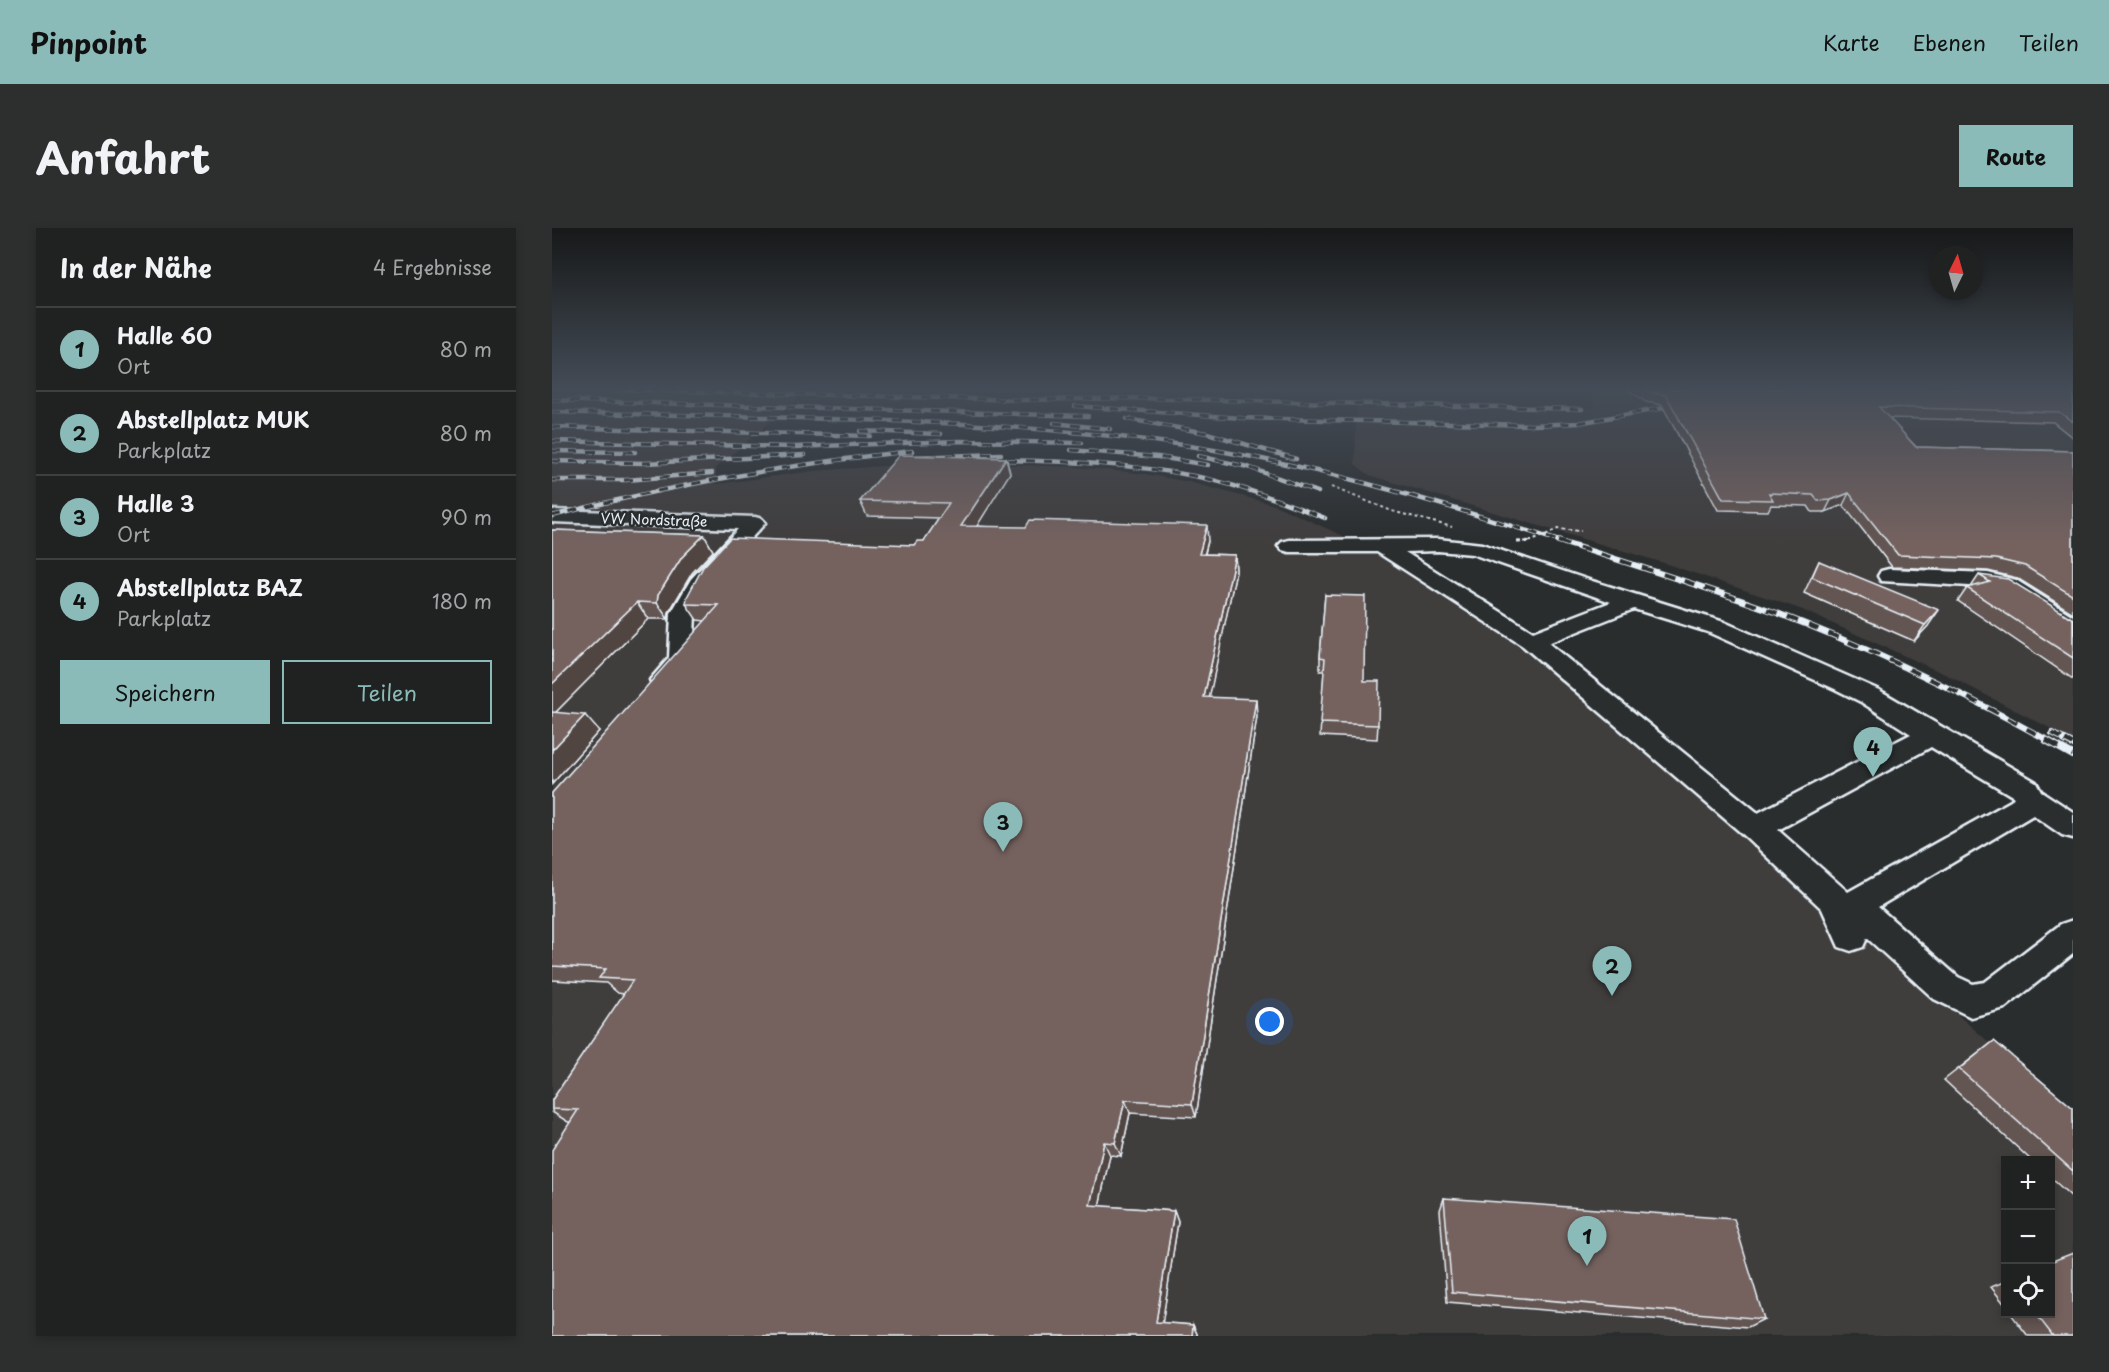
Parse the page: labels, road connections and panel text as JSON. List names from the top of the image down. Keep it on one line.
{"streets":{"lane":["VW Nordstraße"]},"north":"top","page":{"header":"Pinpoint","nav":["Karte","Ebenen","Teilen"],"title":"Anfahrt","buttons":["Route",["Speichern","Teilen"]],"heading":["In der Nähe","4 Ergebnisse"],"list":[{"mark":"1","name":"Halle 60","note":"Ort","value":"80 m"},{"mark":"2","name":"Abstellplatz MUK","note":"Parkplatz","value":"80 m"},{"mark":"3","name":"Halle 3","note":"Ort","value":"90 m"},{"mark":"4","name":"Abstellplatz BAZ","note":"Parkplatz","value":"180 m"}],"pins":["4","3","2","1"],"map_buttons":["+","−"]}}
